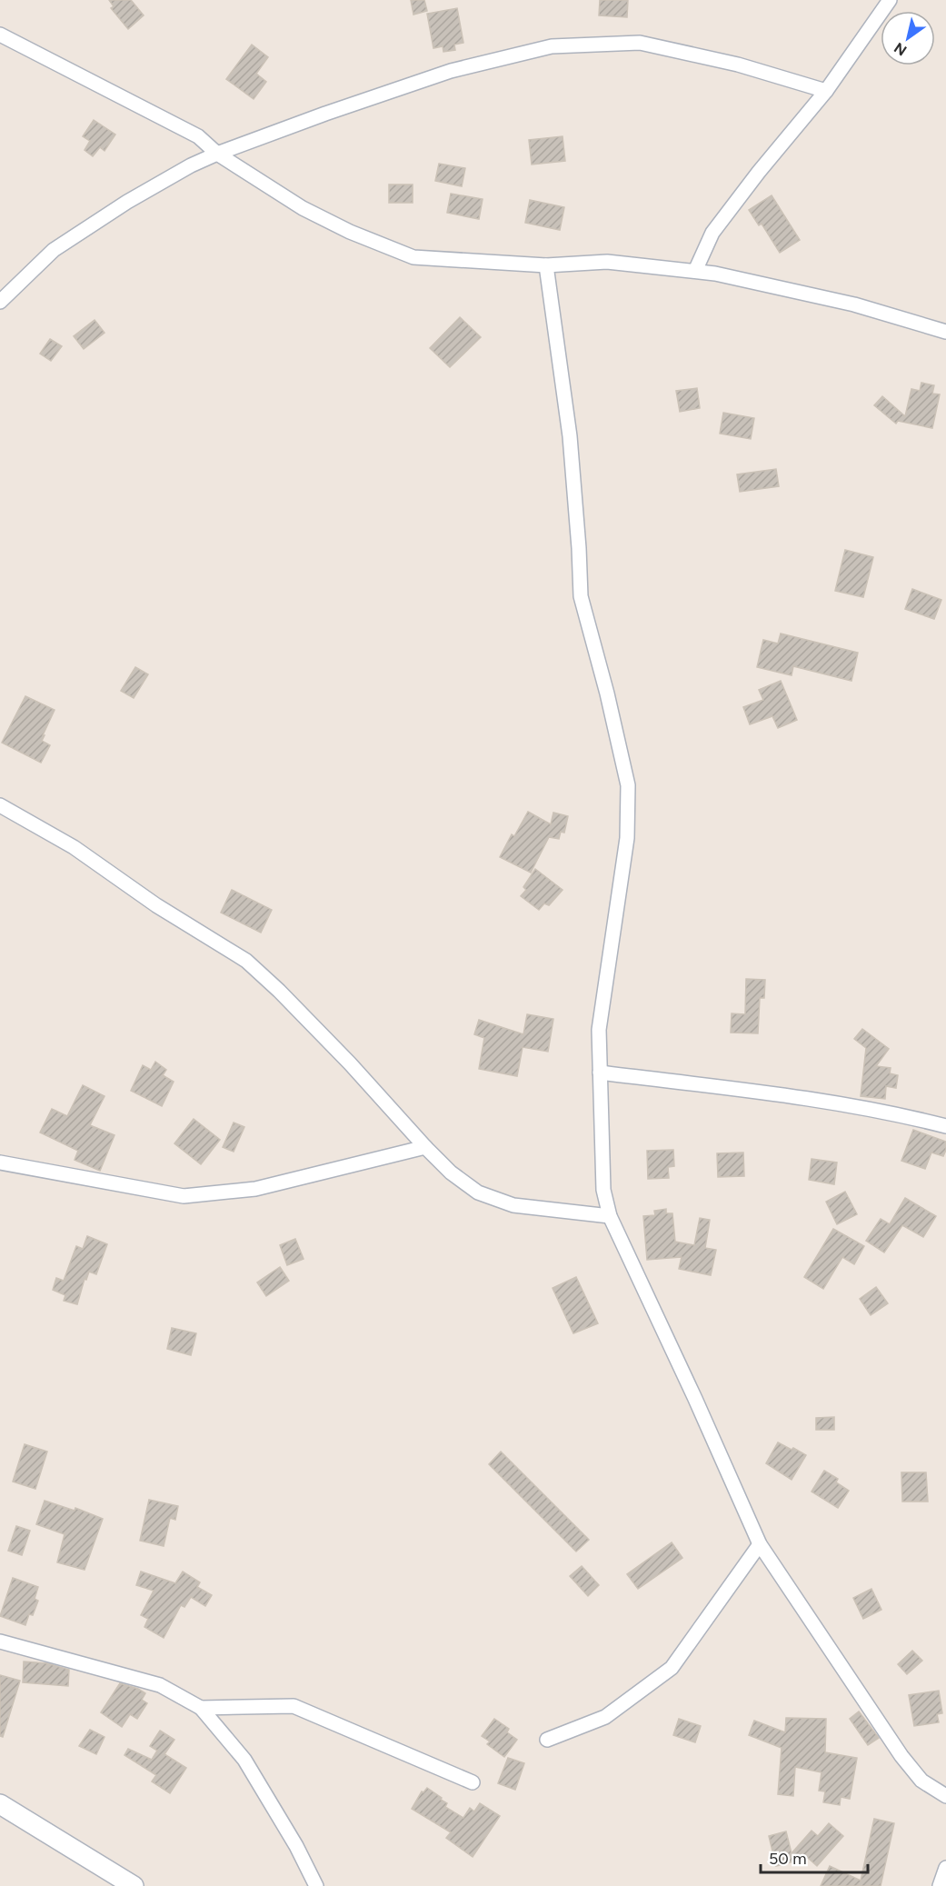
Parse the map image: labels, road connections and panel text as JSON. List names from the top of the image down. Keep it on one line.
{"scale_bar":"50 m","north":"bottom left"}
